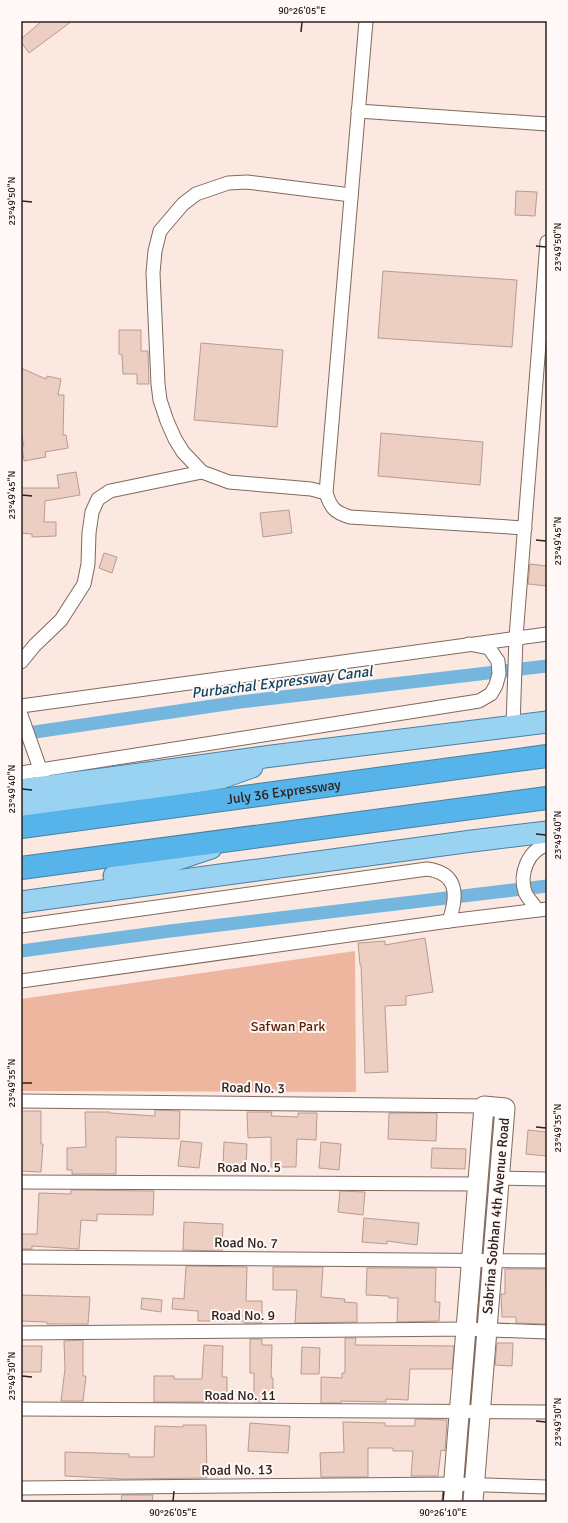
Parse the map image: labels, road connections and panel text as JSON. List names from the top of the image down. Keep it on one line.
{"streets":{"highway":["July 36 Expressway"],"street":["Road No. 3","Road No. 5","Sabrina Sobhan 4th Avenue Road","Road No. 7","Road No. 9","Road No. 11","Road No. 13"]},"crossings":[["Road No. 3","Sabrina Sobhan 4th Avenue Road"],["Road No. 5","Sabrina Sobhan 4th Avenue Road"],["Sabrina Sobhan 4th Avenue Road","Road No. 7"],["Sabrina Sobhan 4th Avenue Road","Road No. 9"],["Sabrina Sobhan 4th Avenue Road","Road No. 11"],["Sabrina Sobhan 4th Avenue Road","Road No. 13"]],"water":["Purbachal Expressway Canal"],"parks":["Safwan Park"],"coordinates":["90°26'05\"E","23°49'50\"N","23°49'45\"N","23°49'40\"N","23°49'35\"N","23°49'30\"N","90°26'10\"E"]}
